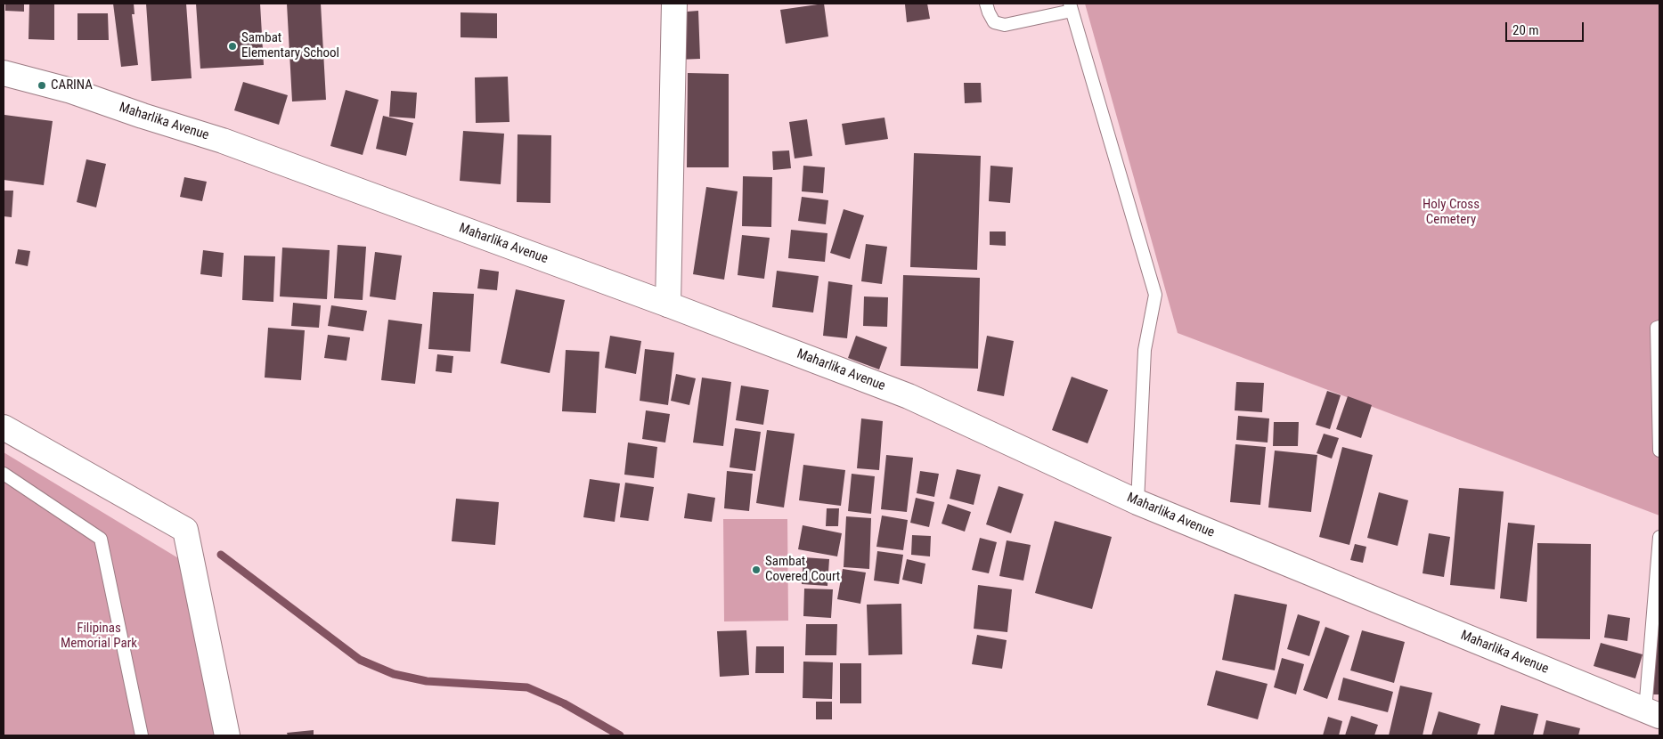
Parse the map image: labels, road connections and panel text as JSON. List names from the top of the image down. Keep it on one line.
{"streets":{"main road":["Maharlika Avenue"]},"parks":["Holy Cross Cemetery","Filipinas Memorial Park"],"places":["Sambat Elementary School","CARINA","Sambat Covered Court"],"scale_bar":"20 m"}
